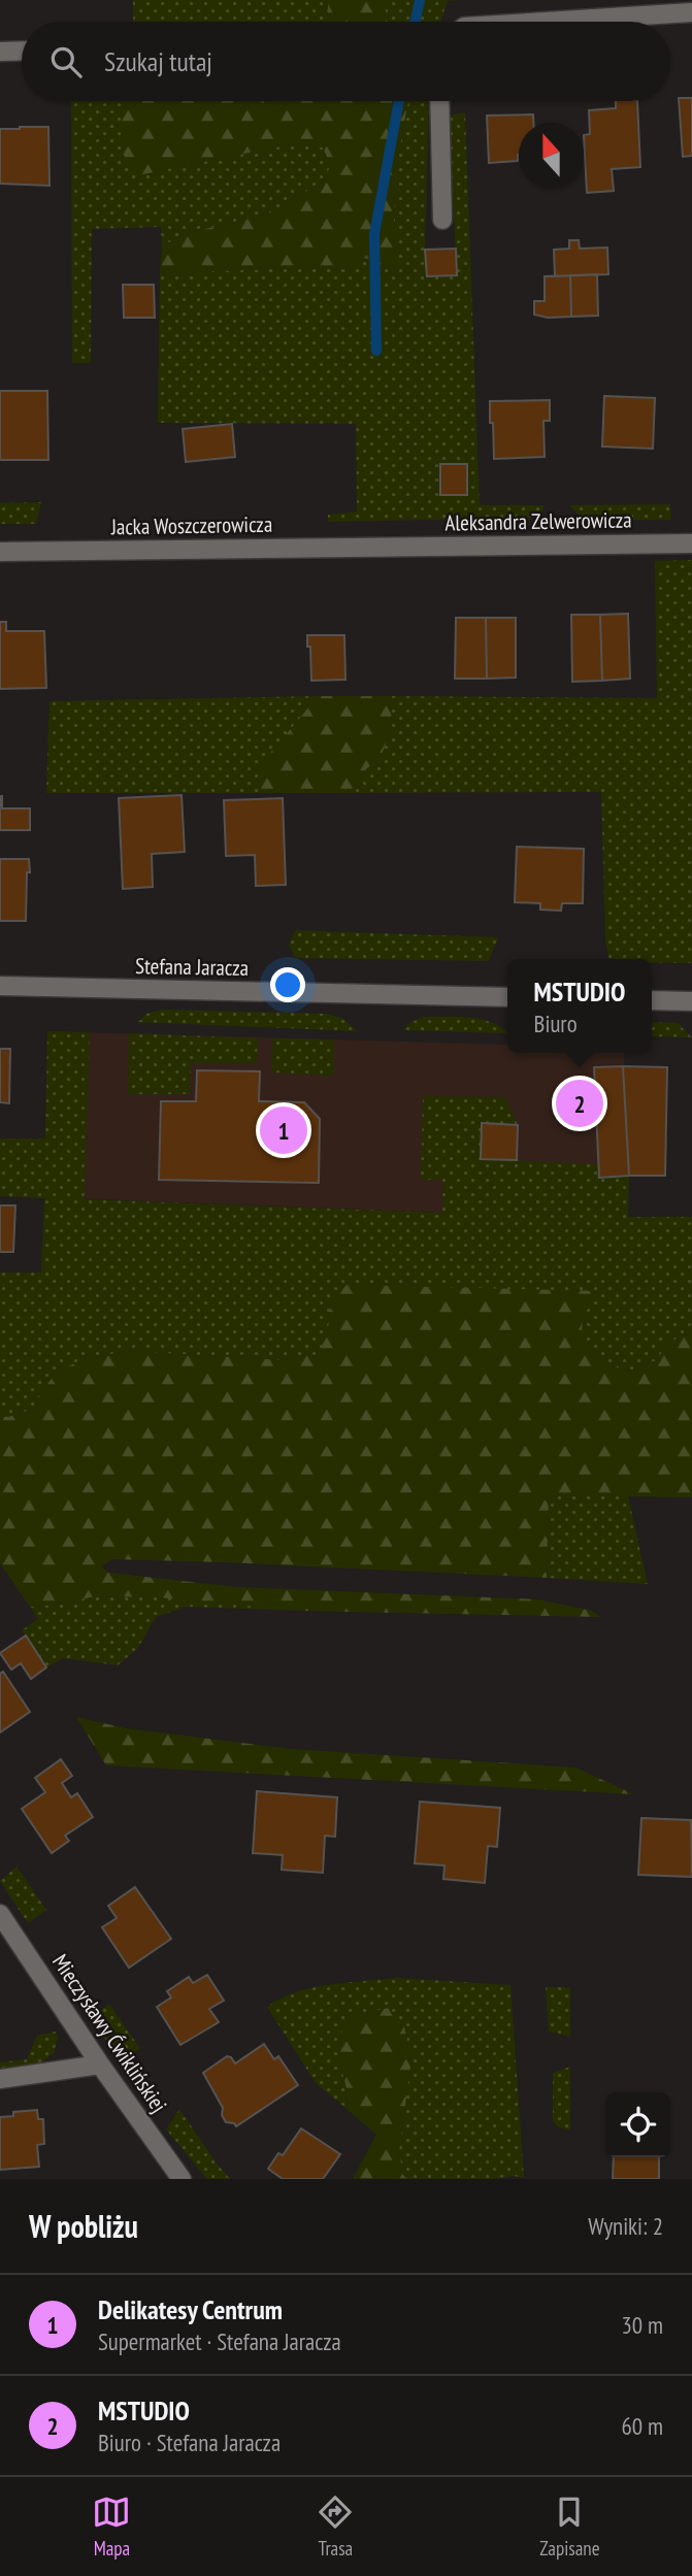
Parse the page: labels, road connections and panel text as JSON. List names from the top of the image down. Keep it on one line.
{"streets":{"street":["Aleksandra Zelwerowicza","Jacka Woszczerowicza","Stefana Jaracza","Mieczysławy Ćwiklińskiej"]},"crossings":[["Aleksandra Zelwerowicza","Jacka Woszczerowicza"]],"north":"top","page":{"search":"Szukaj tutaj","popup":["MSTUDIO","Biuro"],"pins":["2","1"],"heading":["W pobliżu","Wyniki: 2"],"list":[{"mark":"1","name":"Delikatesy Centrum","note":"Supermarket · Stefana Jaracza","value":"30 m"},{"mark":"2","name":"MSTUDIO","note":"Biuro · Stefana Jaracza","value":"60 m"}],"nav":["Mapa","Trasa","Zapisane"]}}
